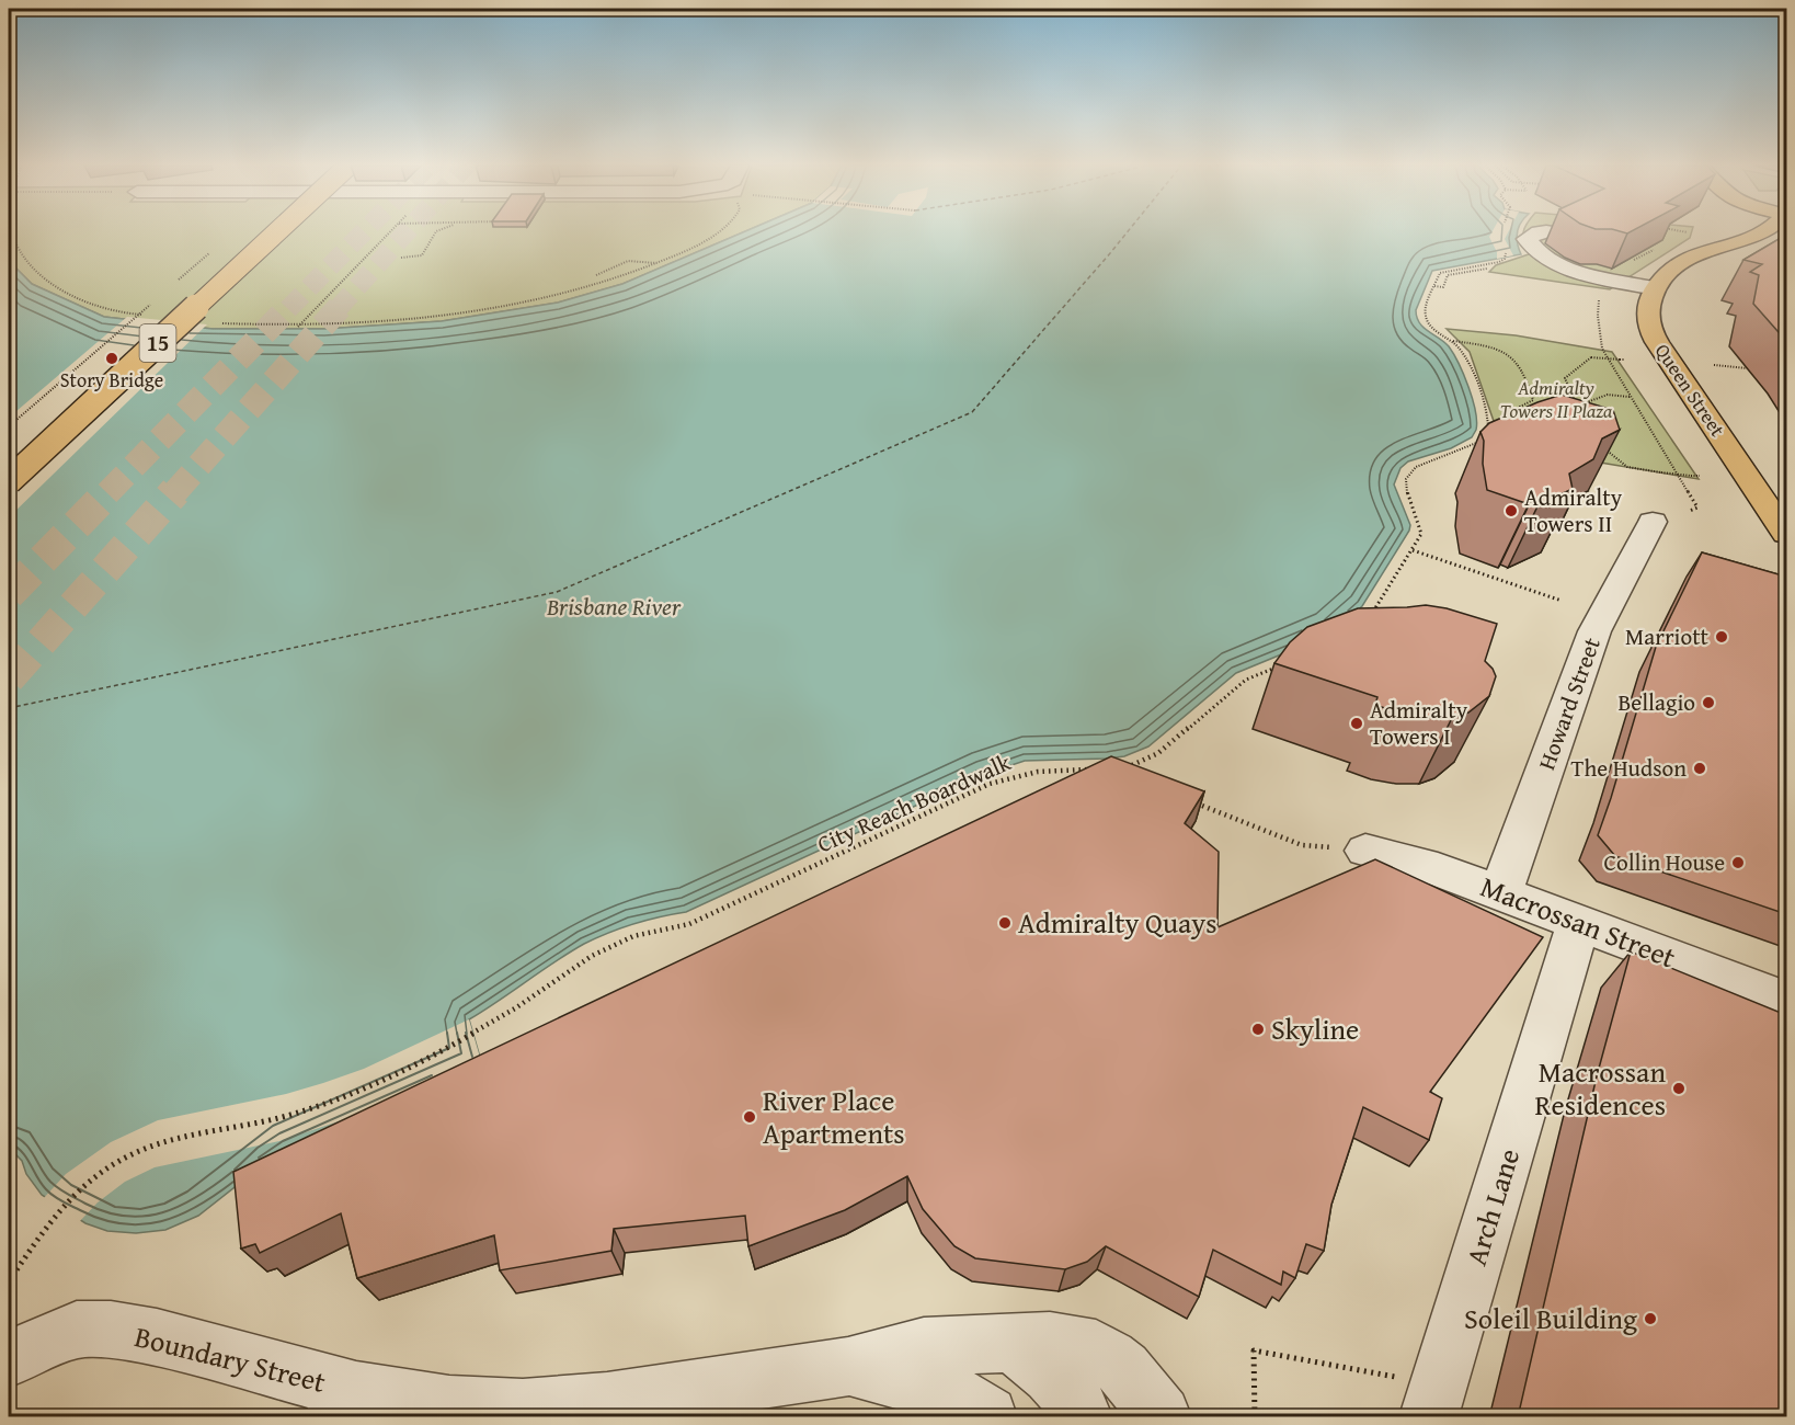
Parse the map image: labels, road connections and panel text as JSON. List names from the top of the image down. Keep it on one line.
{"streets":{"main road":["15","Queen Street"],"street":["Howard Street","Macrossan Street","Arch Lane","Boundary Street"],"path":["City Reach Boardwalk"]},"crossings":[["Howard Street","Macrossan Street"],["Macrossan Street","Arch Lane"]],"water":["Brisbane River"],"parks":["Admiralty Towers II Plaza"],"places":["Story Bridge","Admiralty Towers II","Marriott","Bellagio","Admiralty Towers I","The Hudson","Collin House","Admiralty Quays","Skyline","Macrossan Residences","River Place Apartments","Soleil Building"]}
